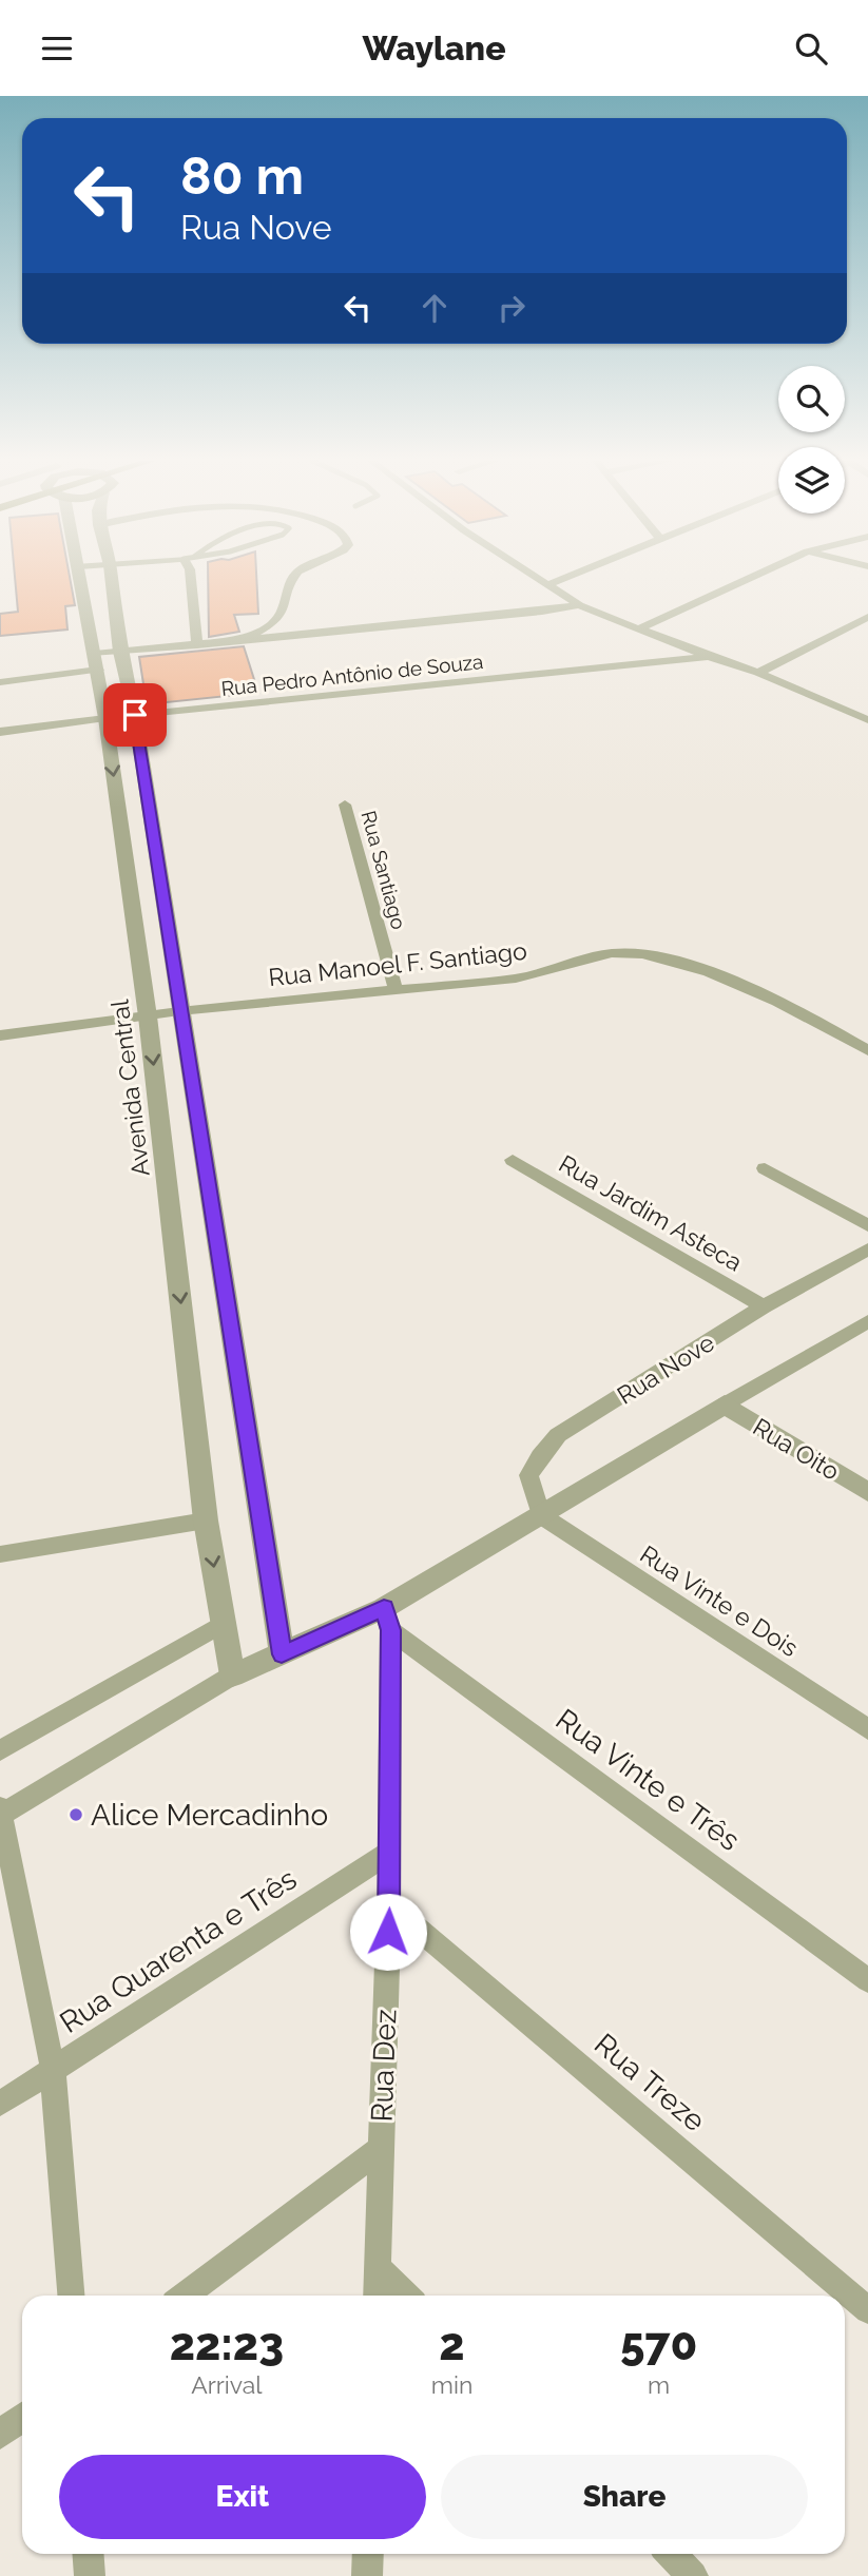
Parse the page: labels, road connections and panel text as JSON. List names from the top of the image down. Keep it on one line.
{"streets":{"street":["Rua Pedro Antônio de Souza","Rua Santiago","Rua Manoel F. Santiago","Avenida Central","Rua Jardim Asteca","Rua Nove","Rua Oito","Rua Vinte e Dois","Rua Vinte e Três","Rua Quarenta e Três","Rua Dez","Rua Treze"]},"crossings":[["Rua Pedro Antônio de Souza","Avenida Central"],["Rua Santiago","Rua Manoel F. Santiago"],["Rua Manoel F. Santiago","Avenida Central"],["Rua Jardim Asteca","Rua Nove"],["Rua Nove","Rua Vinte e Dois"],["Rua Vinte e Três","Rua Dez"],["Rua Quarenta e Três","Rua Dez"],["Rua Dez","Rua Treze"]],"places":["Alice Mercadinho"],"page":{"header":"Waylane","turn":["80 m","Rua Nove"],"eta":["22:23","Arrival","2","min","570","m"],"buttons":["Exit","Share"]}}
